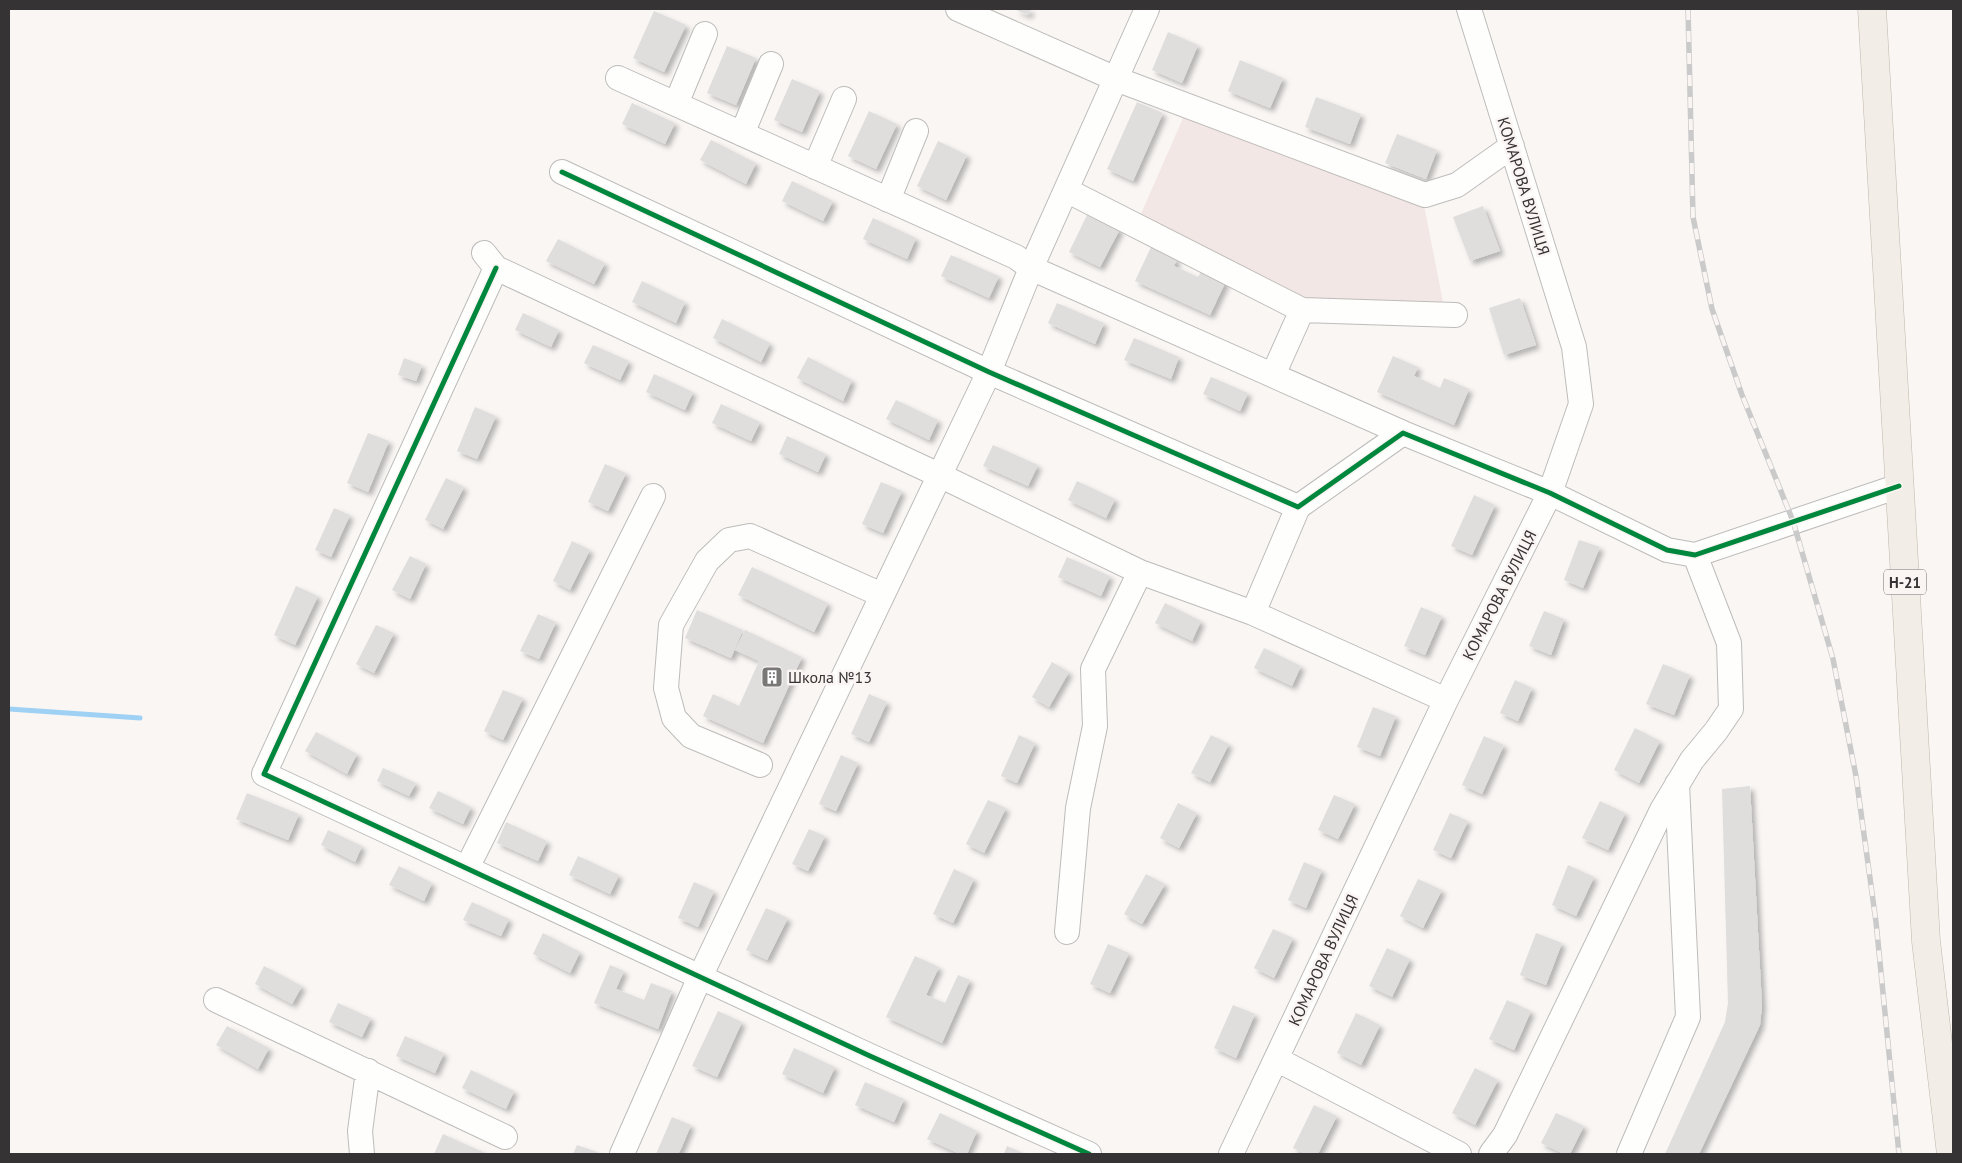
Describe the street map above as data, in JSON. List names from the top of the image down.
{
  "streets": {
    "main road": ["Н-21"],
    "street": ["КОМАРОВА ВУЛИЦЯ"]
  },
  "places": {
    "building": ["Школа №13"]
  }
}
